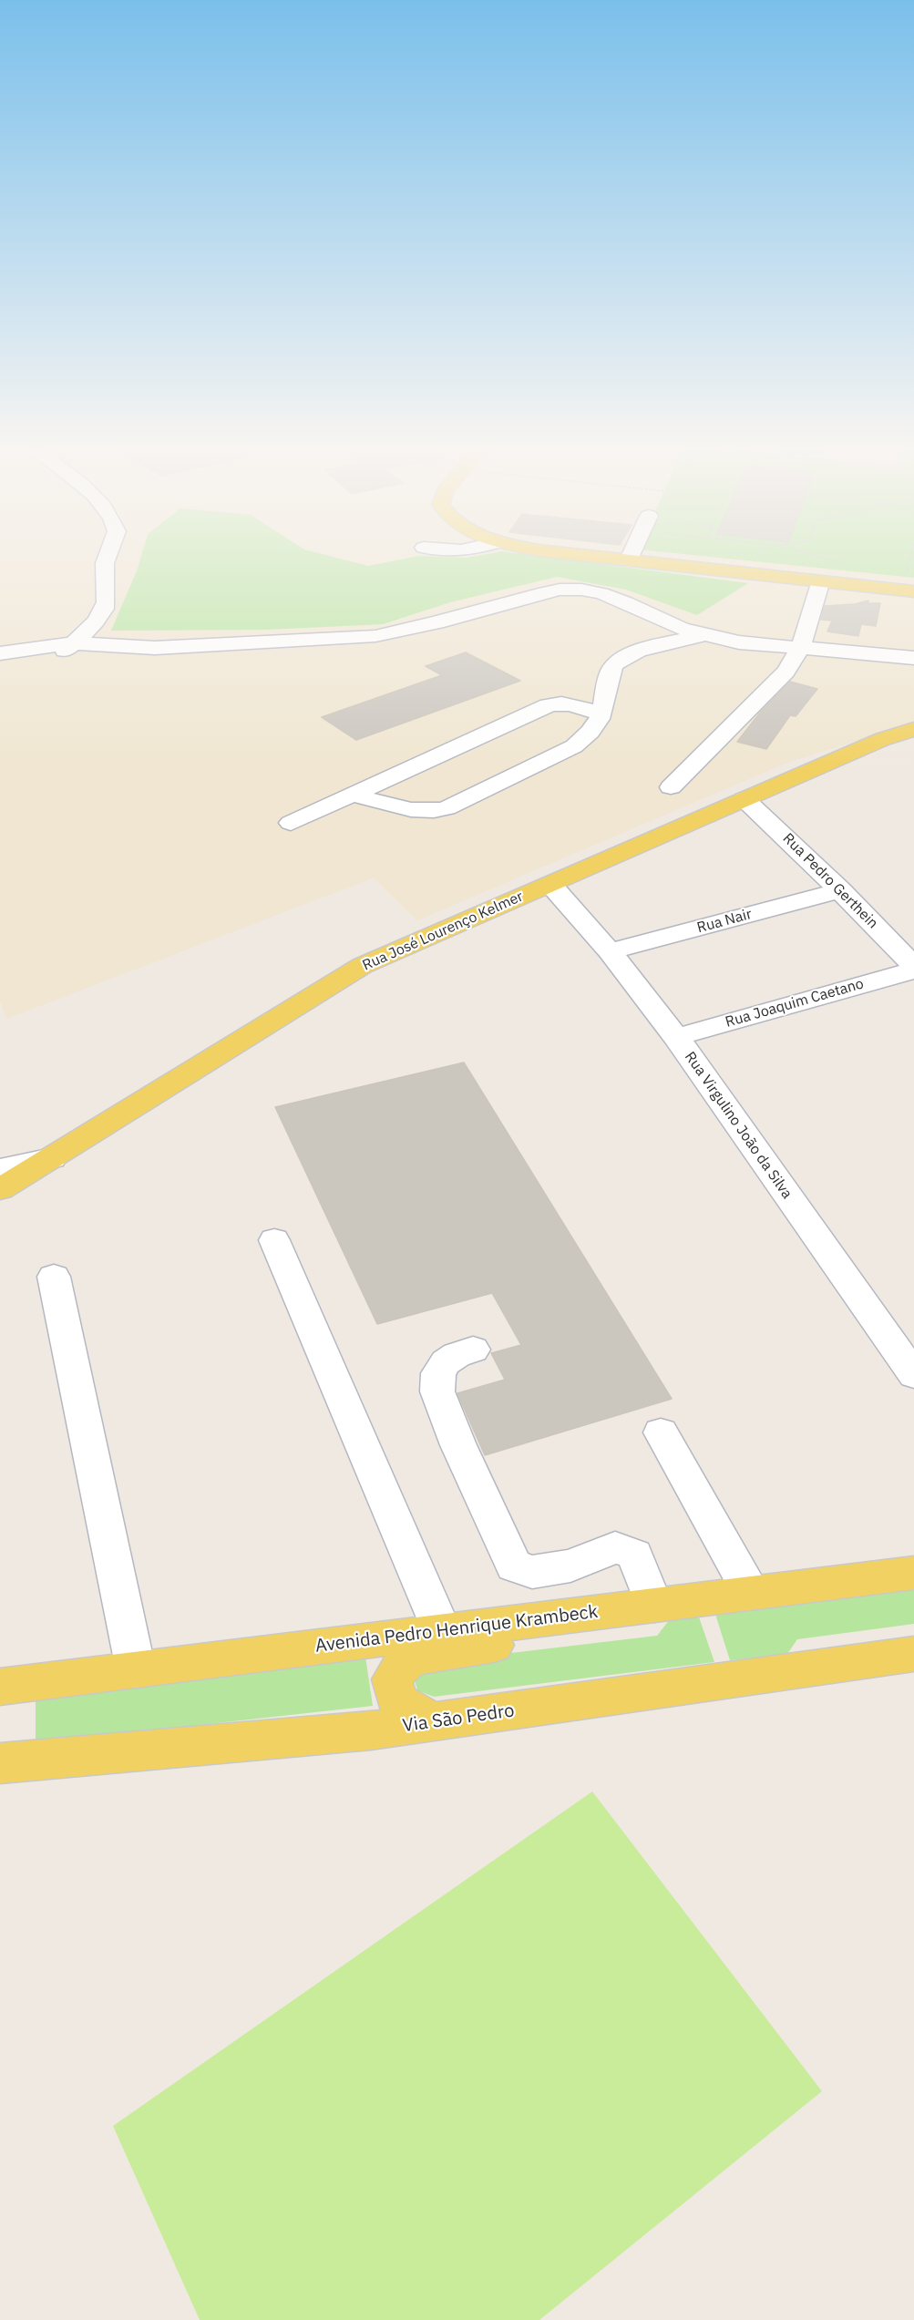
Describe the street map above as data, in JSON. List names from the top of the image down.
{
  "streets": {
    "main road": ["Rua José Lourenço Kelmer", "Avenida Pedro Henrique Krambeck", "Via São Pedro"],
    "street": [
      "Rua Pedro Gerthein",
      "Rua Nair",
      "Rua Joaquim Caetano",
      "Rua Virgulino João da Silva"
    ]
  },
  "crossings": [
    ["Rua Pedro Gerthein", "Rua Nair"],
    ["Rua Pedro Gerthein", "Rua José Lourenço Kelmer"],
    ["Rua Nair", "Rua Virgulino João da Silva"],
    ["Rua José Lourenço Kelmer", "Rua Virgulino João da Silva"],
    ["Rua Joaquim Caetano", "Rua Virgulino João da Silva"]
  ]
}
